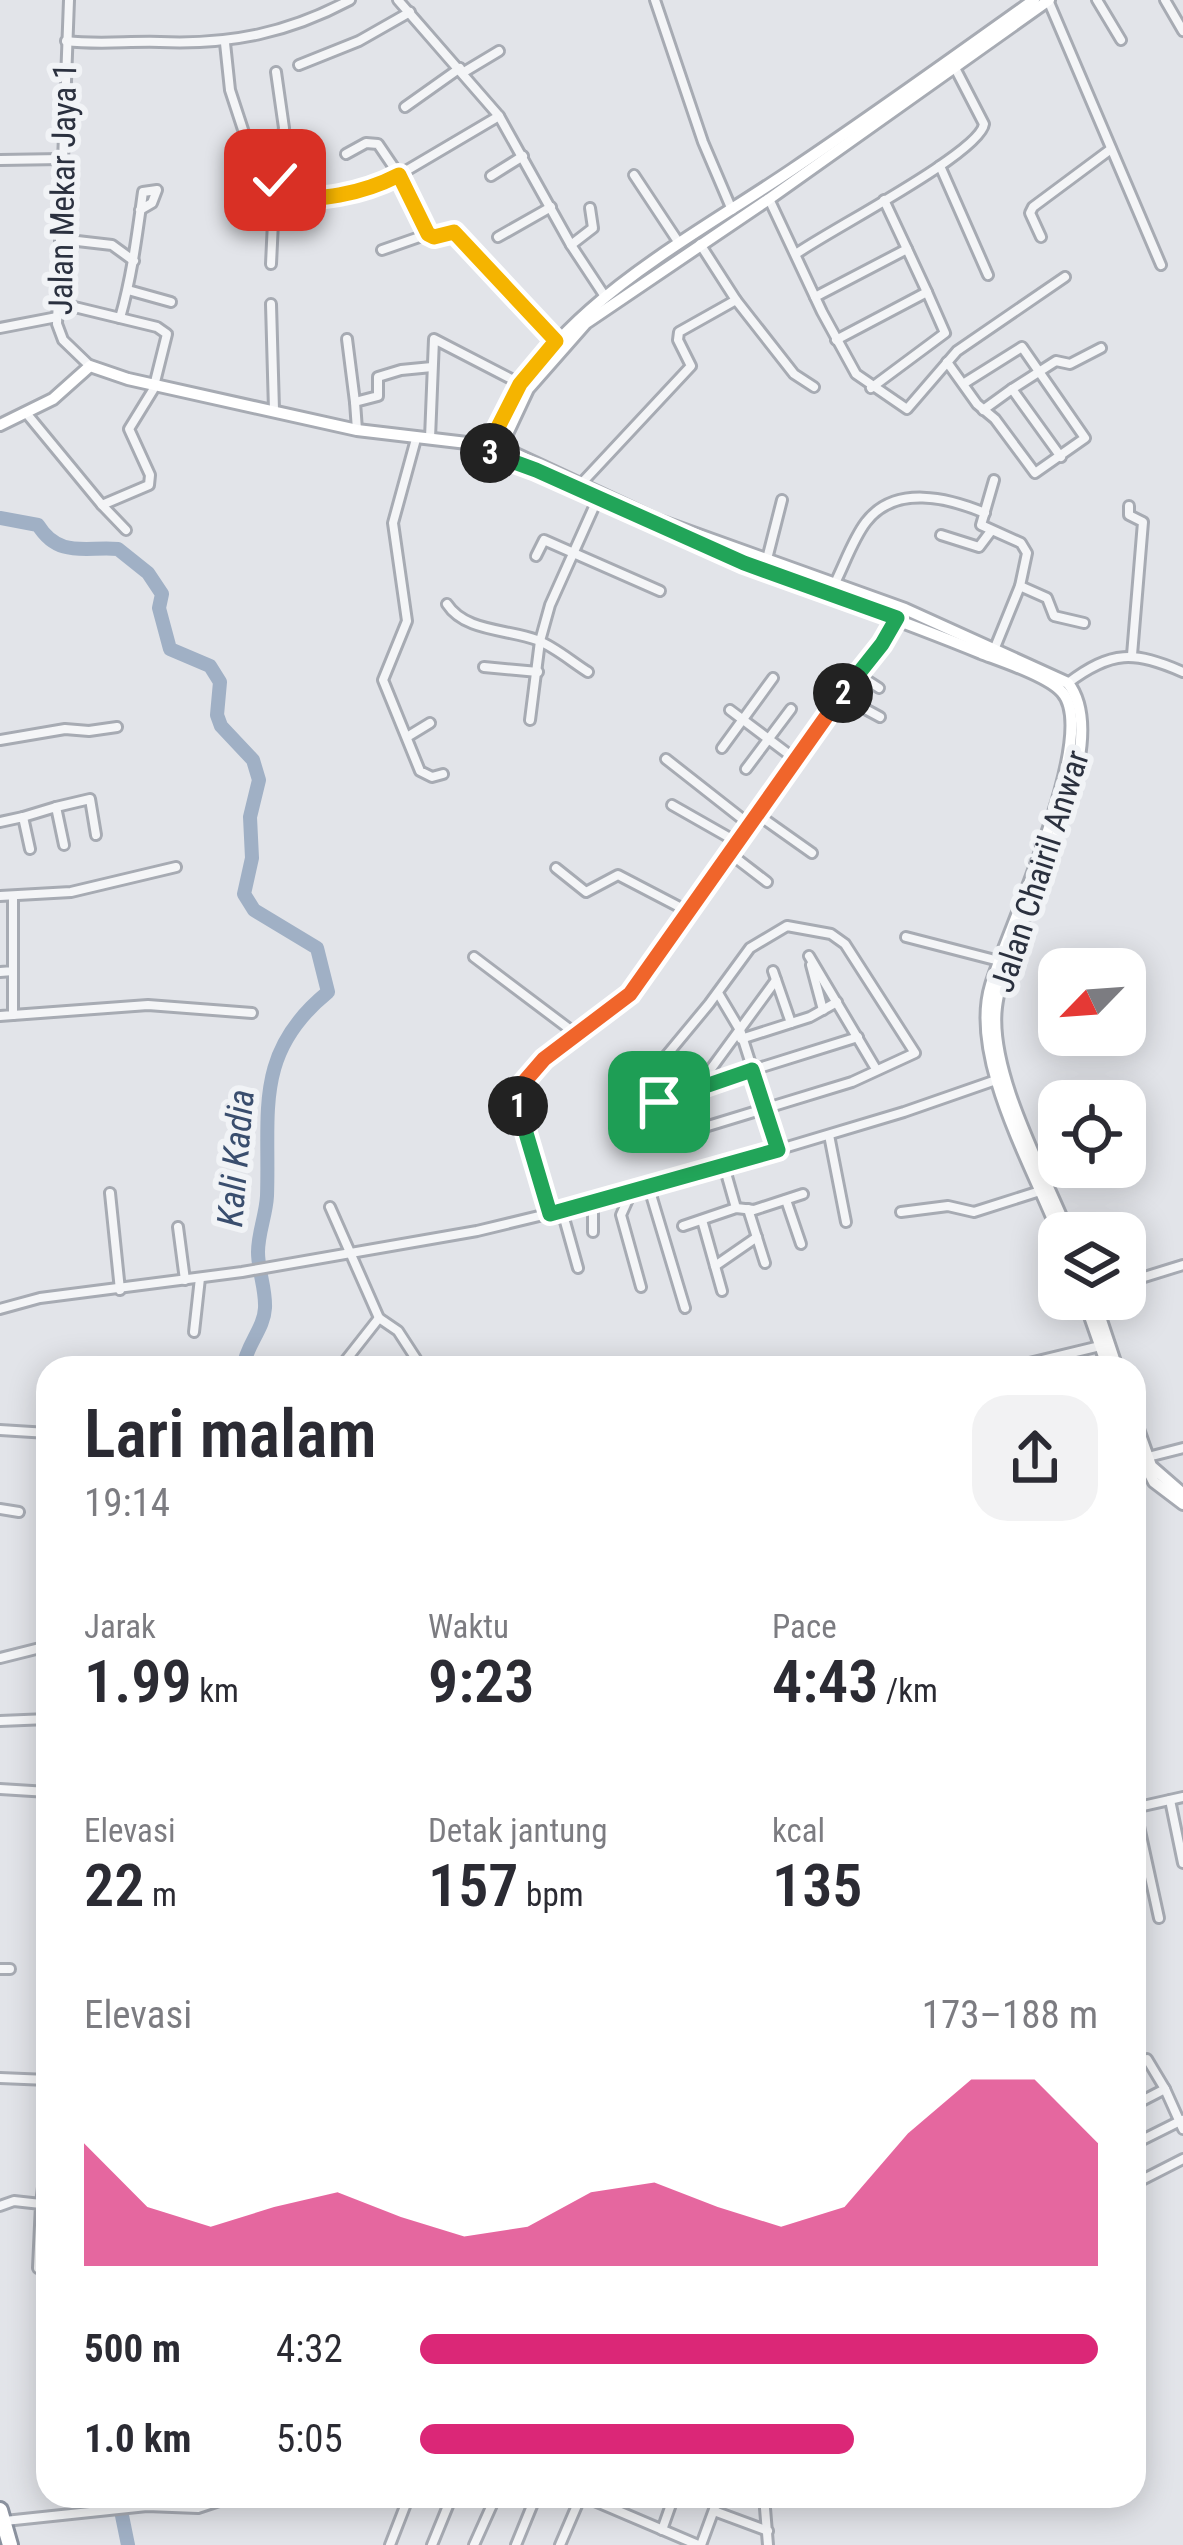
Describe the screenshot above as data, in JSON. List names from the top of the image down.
{
  "streets": {
    "main road": ["Jalan Chairil Anwar"],
    "street": ["Jalan Mekar Jaya 1"]
  },
  "crossings": [
    ["Jalan Mekar Jaya 1", "Jalan Chairil Anwar"]
  ],
  "water": ["Kali Kadia"],
  "north": "bottom left",
  "page": {
    "pins": ["3", "2", "1"],
    "heading": ["Lari malam", "19:14"],
    "stats": [
      ["Jarak", "1.99 km"],
      ["Waktu", "9:23"],
      ["Pace", "4:43 /km"],
      ["Elevasi", "22 m"],
      ["Detak jantung", "157 bpm"],
      ["kcal", "135"]
    ],
    "chart": ["Elevasi", "173–188 m"],
    "list": [
      {
        "name": "500 m",
        "note": "4:32"
      },
      {
        "name": "1.0 km",
        "note": "5:05"
      }
    ]
  }
}
